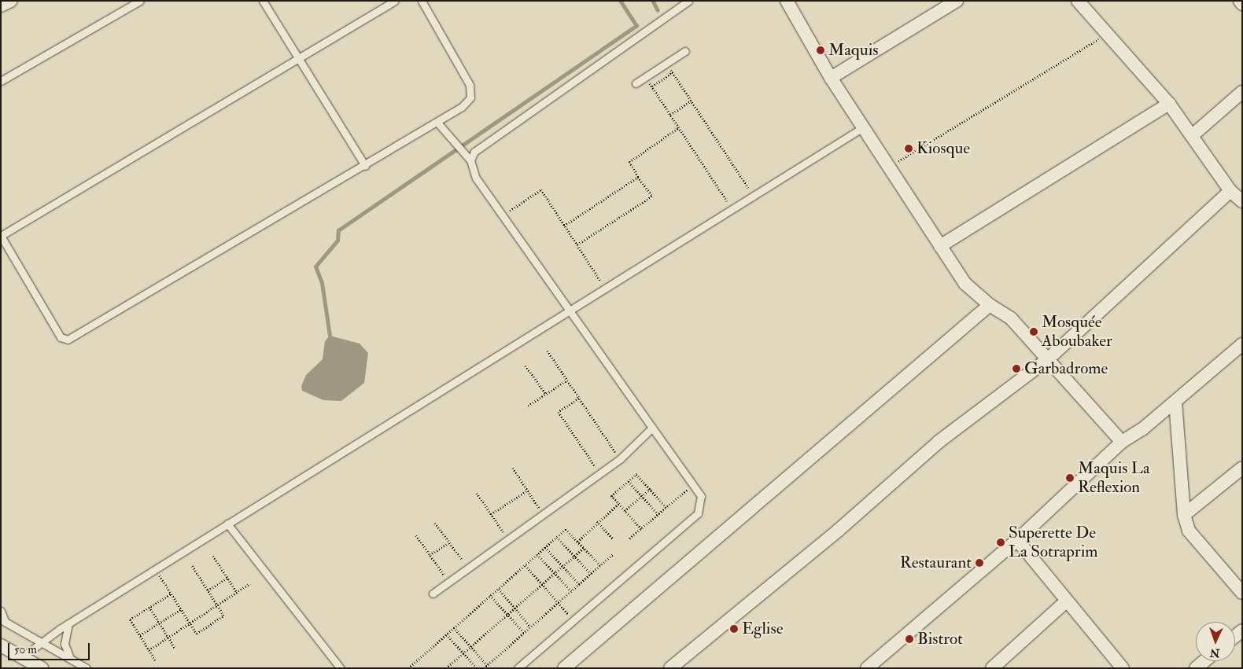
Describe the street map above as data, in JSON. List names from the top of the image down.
{
  "places": [
    "Maquis",
    "Kiosque",
    "Mosquée Aboubaker",
    "Garbadrome",
    "Maquis La Reflexion",
    "Superette De La Sotraprim",
    "Restaurant",
    "Eglise",
    "Bistrot"
  ],
  "scale_bar": "50 m",
  "north": "bottom"
}
